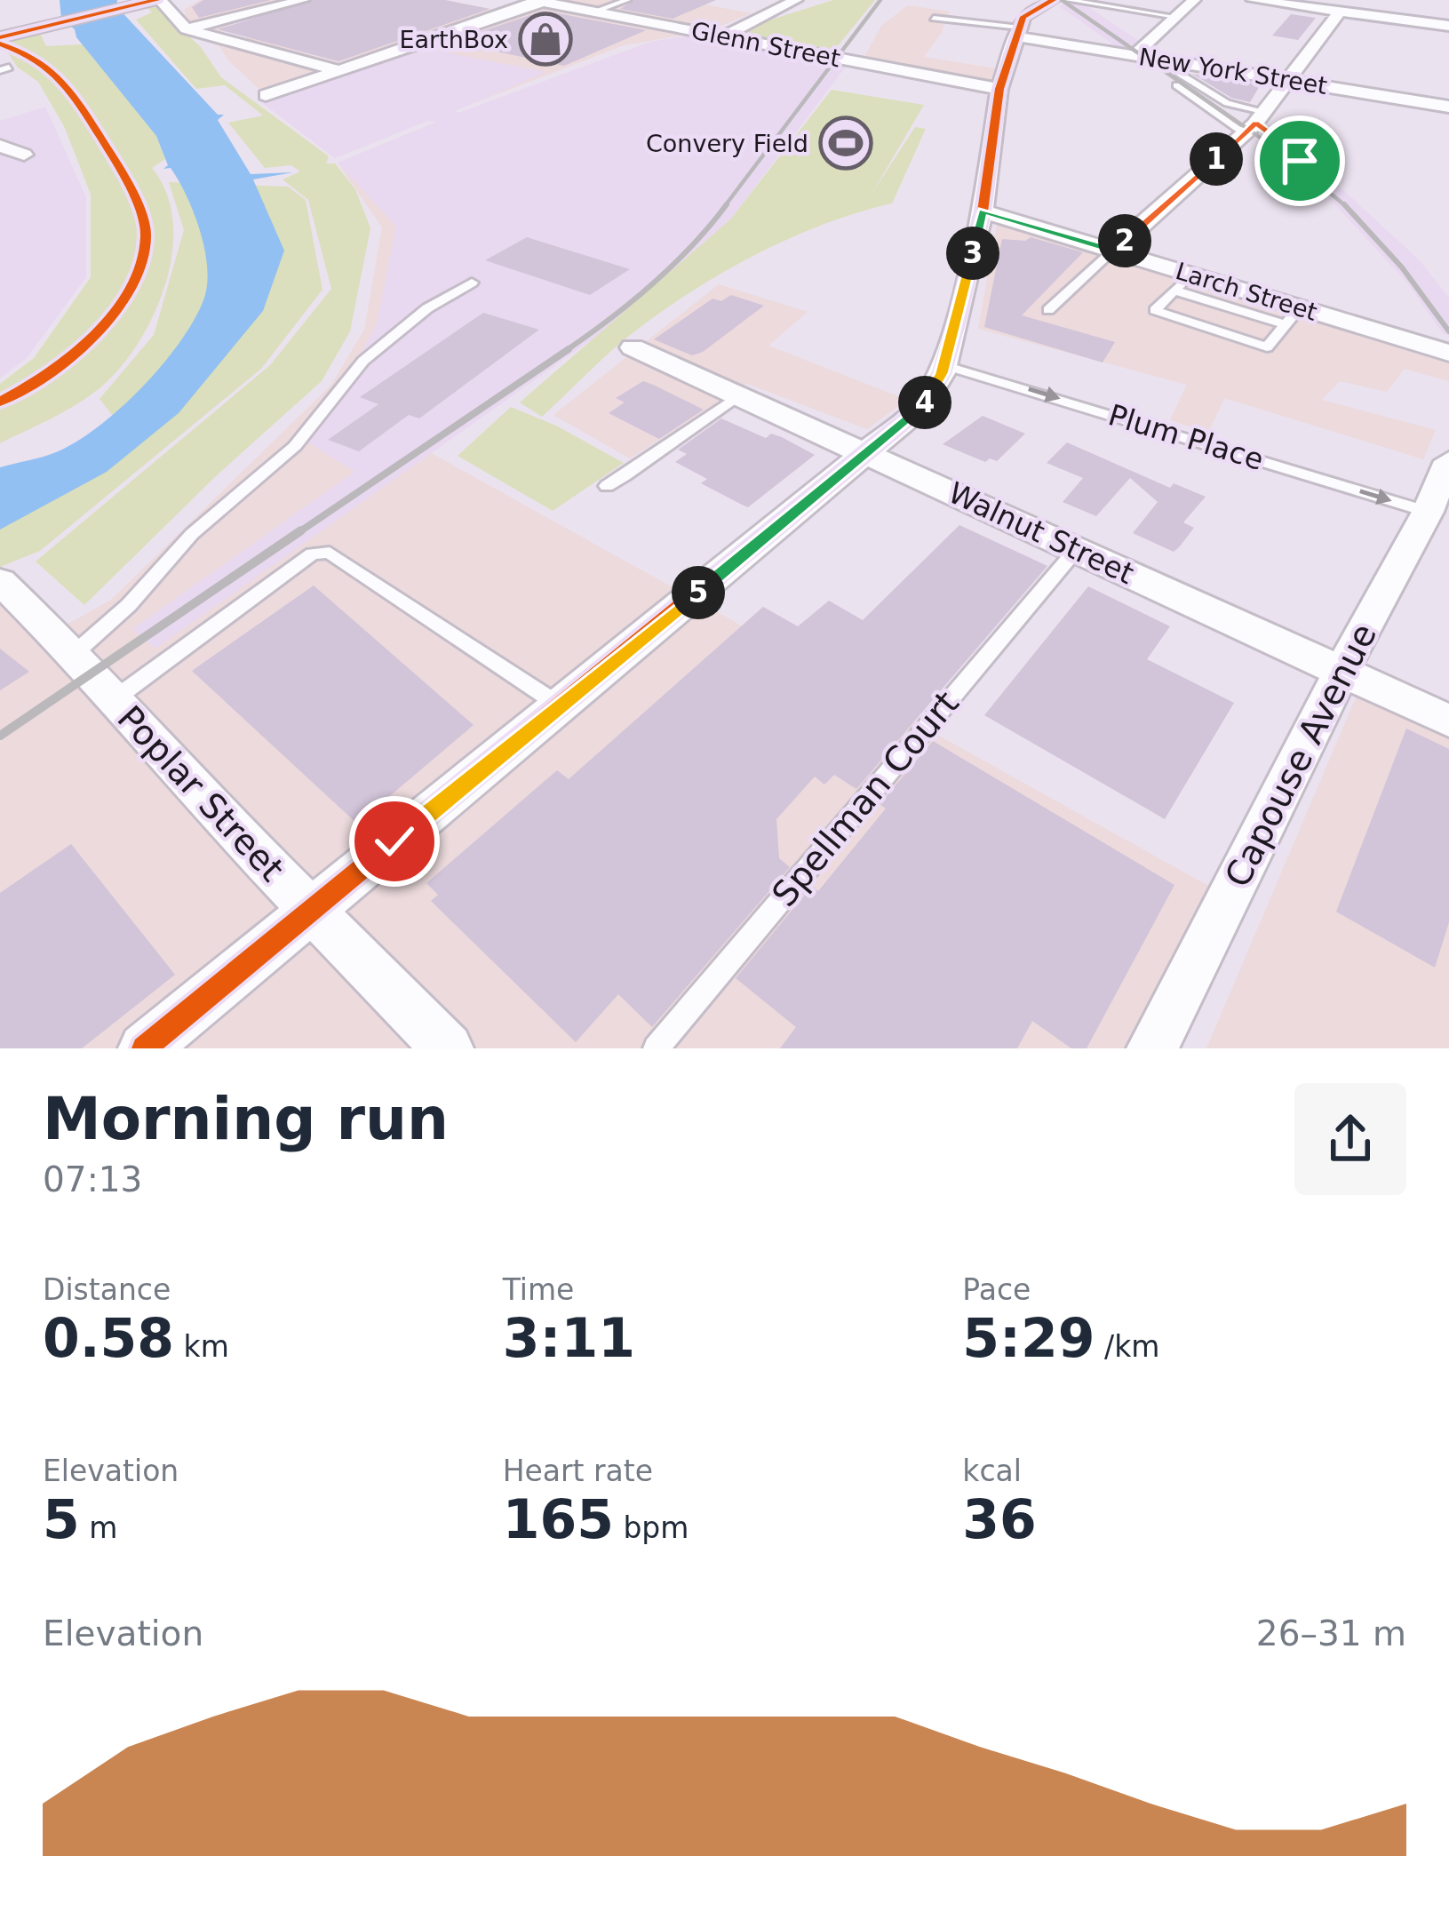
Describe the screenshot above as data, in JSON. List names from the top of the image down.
{
  "streets": {
    "street": [
      "Glenn Street",
      "New York Street",
      "Larch Street",
      "Walnut Street",
      "Capouse Avenue",
      "Poplar Street"
    ],
    "lane": ["Plum Place", "Spellman Court"]
  },
  "crossings": [
    ["Plum Place", "Capouse Avenue"],
    ["Walnut Street", "Capouse Avenue"],
    ["Walnut Street", "Spellman Court"]
  ],
  "one_way": ["Plum Place"],
  "places": {
    "shop": ["EarthBox"],
    "sports": ["Convery Field"]
  },
  "page": {
    "pins": [
      "1",
      "2",
      "3",
      "4",
      "5"
    ],
    "heading": ["Morning run", "07:13"],
    "stats": [
      ["Distance", "0.58 km"],
      ["Time", "3:11"],
      ["Pace", "5:29 /km"],
      ["Elevation", "5 m"],
      ["Heart rate", "165 bpm"],
      ["kcal", "36"]
    ],
    "chart": ["Elevation", "26–31 m"]
  }
}
